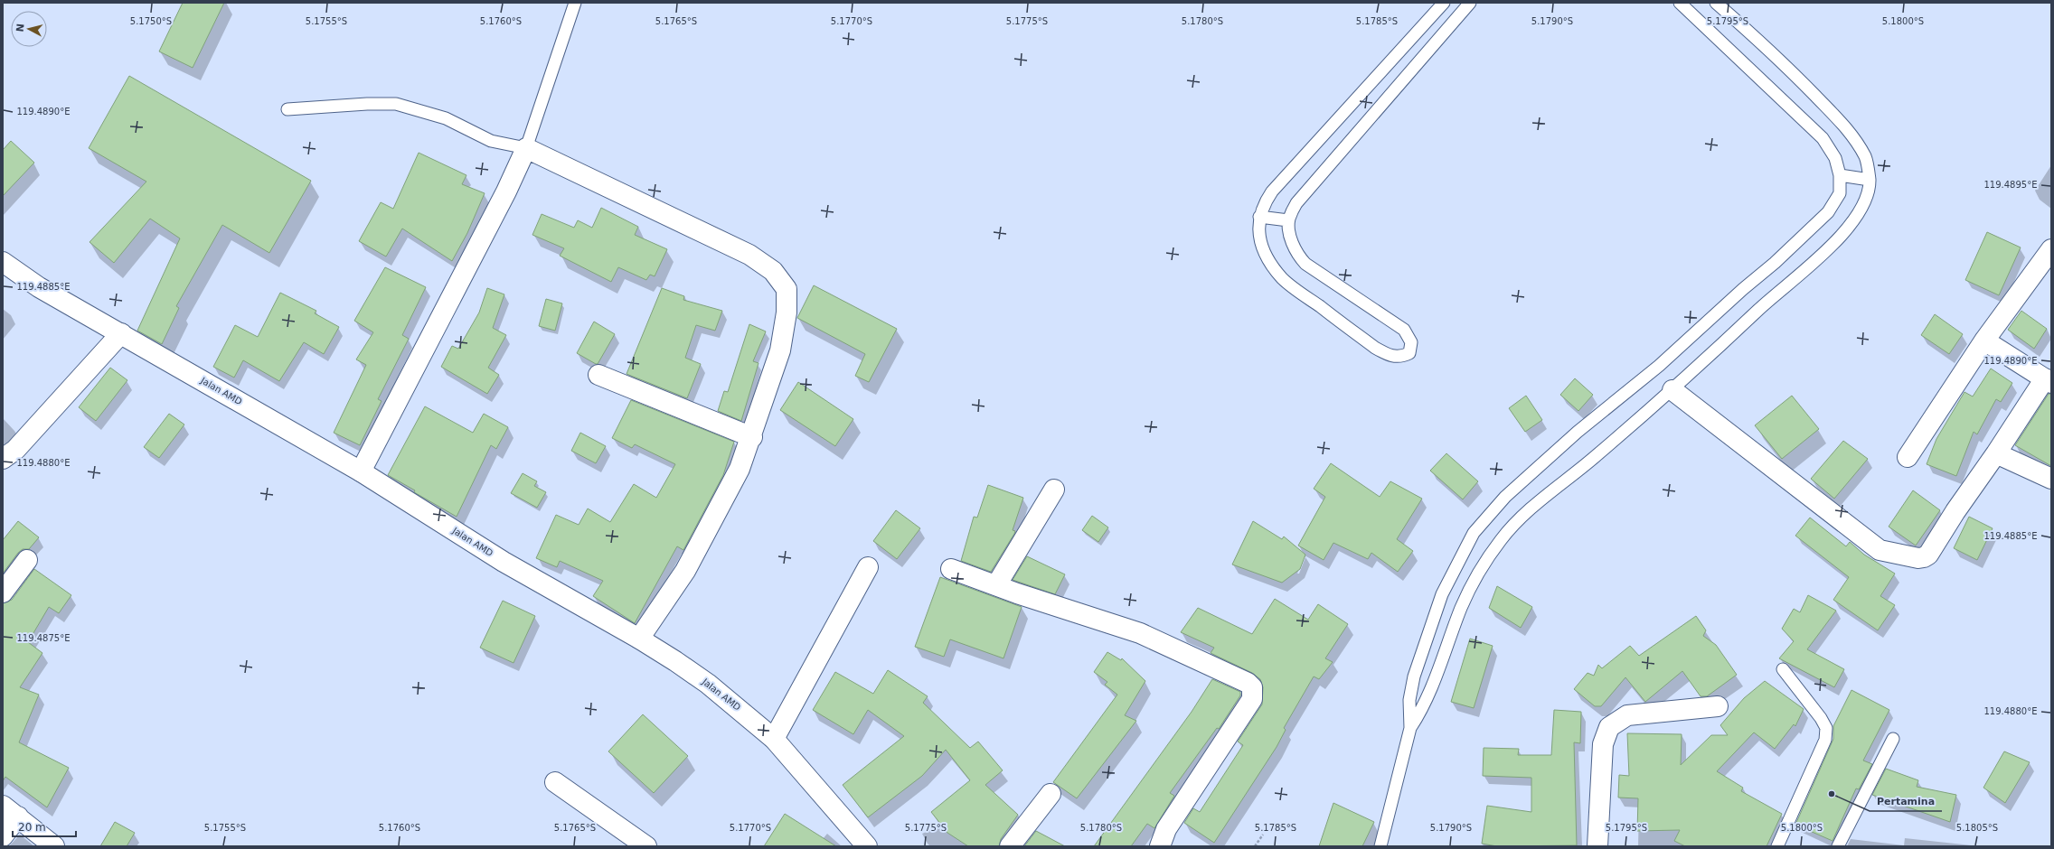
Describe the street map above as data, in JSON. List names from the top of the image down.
{
  "streets": {
    "street": ["Jalan AMD"]
  },
  "places": ["Pertamina"],
  "scale_bar": "20 m",
  "north": "left",
  "coordinates": [
    "5.1750°S",
    "5.1755°S",
    "5.1760°S",
    "5.1765°S",
    "5.1770°S",
    "5.1775°S",
    "5.1780°S",
    "5.1785°S",
    "5.1790°S",
    "5.1795°S",
    "5.1800°S",
    "119.4890°E",
    "119.4895°E",
    "119.4885°E",
    "119.4880°E",
    "119.4875°E",
    "5.1805°S"
  ]
}
